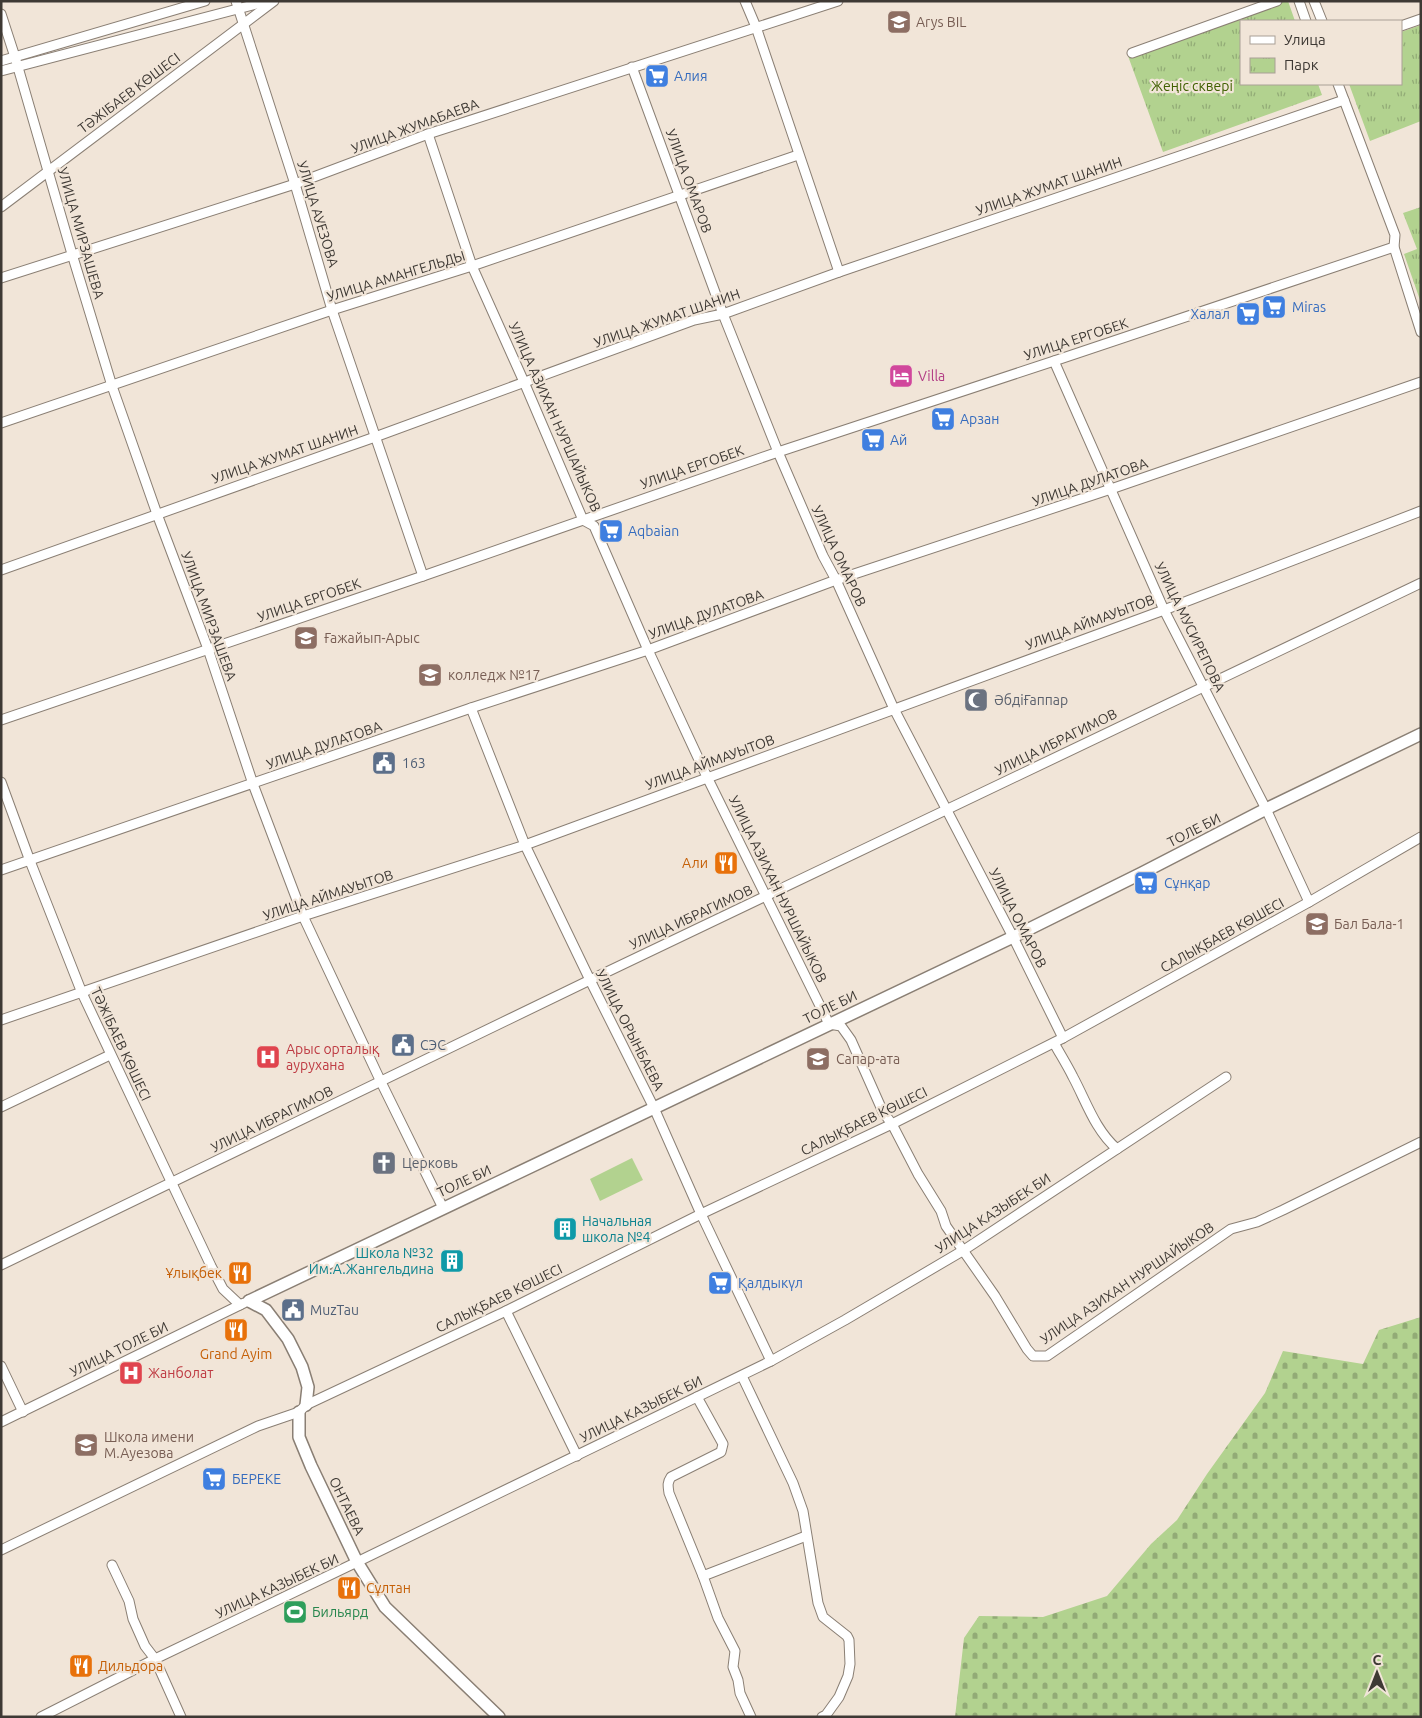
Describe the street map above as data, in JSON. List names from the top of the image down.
{
  "streets": {
    "main road": ["ТОЛЕ БИ", "ОНТАЕВА"],
    "street": [
      "ТӘЖІБАЕВ КӨШЕСІ",
      "УЛИЦА ЖУМАБАЕВА",
      "УЛИЦА ОМАРОВ",
      "УЛИЦА ЖУМАТ ШАНИН",
      "УЛИЦА АУЕЗОВА",
      "УЛИЦА МИРЗАШЕВА",
      "УЛИЦА АМАНГЕЛЬДЫ",
      "УЛИЦА ЕРГОБЕК",
      "УЛИЦА АЗИХАН НУРШАЙЫКОВ",
      "УЛИЦА ДУЛАТОВА",
      "УЛИЦА АЙМАУЫТОВ",
      "УЛИЦА МУСИРЕПОВА",
      "УЛИЦА ИБРАГИМОВ",
      "САЛЫҚБАЕВ КӨШЕСІ",
      "УЛИЦА ОРЫНБАЕВА",
      "УЛИЦА КАЗЫБЕК БИ",
      "УЛИЦА ТОЛЕ БИ"
    ]
  },
  "crossings": [
    ["ТӘЖІБАЕВ КӨШЕСІ", "УЛИЦА ДУЛАТОВА"],
    ["ТӘЖІБАЕВ КӨШЕСІ", "УЛИЦА АЙМАУЫТОВ"],
    ["ТӘЖІБАЕВ КӨШЕСІ", "УЛИЦА ИБРАГИМОВ"],
    ["ТӘЖІБАЕВ КӨШЕСІ", "ТОЛЕ БИ"],
    ["ТӘЖІБАЕВ КӨШЕСІ", "УЛИЦА ТОЛЕ БИ"],
    ["ТӘЖІБАЕВ КӨШЕСІ", "ОНТАЕВА"],
    ["УЛИЦА ЖУМАБАЕВА", "УЛИЦА ОМАРОВ"],
    ["УЛИЦА ЖУМАБАЕВА", "УЛИЦА АУЕЗОВА"],
    ["УЛИЦА ЖУМАБАЕВА", "УЛИЦА МИРЗАШЕВА"],
    ["УЛИЦА ЖУМАБАЕВА", "УЛИЦА АЗИХАН НУРШАЙЫКОВ"],
    ["УЛИЦА ОМАРОВ", "УЛИЦА ЖУМАТ ШАНИН"],
    ["УЛИЦА ОМАРОВ", "УЛИЦА АМАНГЕЛЬДЫ"],
    ["УЛИЦА ОМАРОВ", "УЛИЦА ЕРГОБЕК"],
    ["УЛИЦА ОМАРОВ", "УЛИЦА ДУЛАТОВА"],
    ["УЛИЦА ОМАРОВ", "УЛИЦА АЙМАУЫТОВ"],
    ["УЛИЦА ОМАРОВ", "УЛИЦА ИБРАГИМОВ"],
    ["УЛИЦА ОМАРОВ", "ТОЛЕ БИ"],
    ["УЛИЦА ОМАРОВ", "САЛЫҚБАЕВ КӨШЕСІ"],
    ["УЛИЦА ЖУМАТ ШАНИН", "УЛИЦА АУЕЗОВА"],
    ["УЛИЦА ЖУМАТ ШАНИН", "УЛИЦА МИРЗАШЕВА"],
    ["УЛИЦА ЖУМАТ ШАНИН", "УЛИЦА АЗИХАН НУРШАЙЫКОВ"],
    ["УЛИЦА АУЕЗОВА", "УЛИЦА АМАНГЕЛЬДЫ"],
    ["УЛИЦА АУЕЗОВА", "УЛИЦА ЕРГОБЕК"],
    ["УЛИЦА МИРЗАШЕВА", "УЛИЦА АМАНГЕЛЬДЫ"],
    ["УЛИЦА МИРЗАШЕВА", "УЛИЦА ЕРГОБЕК"],
    ["УЛИЦА МИРЗАШЕВА", "УЛИЦА ДУЛАТОВА"],
    ["УЛИЦА МИРЗАШЕВА", "УЛИЦА АЙМАУЫТОВ"],
    ["УЛИЦА МИРЗАШЕВА", "УЛИЦА ИБРАГИМОВ"],
    ["УЛИЦА МИРЗАШЕВА", "ТОЛЕ БИ"],
    ["УЛИЦА АМАНГЕЛЬДЫ", "УЛИЦА АЗИХАН НУРШАЙЫКОВ"],
    ["УЛИЦА ЕРГОБЕК", "УЛИЦА АЗИХАН НУРШАЙЫКОВ"],
    ["УЛИЦА ЕРГОБЕК", "УЛИЦА МУСИРЕПОВА"],
    ["УЛИЦА АЗИХАН НУРШАЙЫКОВ", "УЛИЦА ДУЛАТОВА"],
    ["УЛИЦА АЗИХАН НУРШАЙЫКОВ", "УЛИЦА АЙМАУЫТОВ"],
    ["УЛИЦА АЗИХАН НУРШАЙЫКОВ", "УЛИЦА ИБРАГИМОВ"],
    ["УЛИЦА АЗИХАН НУРШАЙЫКОВ", "ТОЛЕ БИ"],
    ["УЛИЦА АЗИХАН НУРШАЙЫКОВ", "САЛЫҚБАЕВ КӨШЕСІ"],
    ["УЛИЦА АЗИХАН НУРШАЙЫКОВ", "УЛИЦА КАЗЫБЕК БИ"],
    ["УЛИЦА ДУЛАТОВА", "УЛИЦА МУСИРЕПОВА"],
    ["УЛИЦА ДУЛАТОВА", "УЛИЦА ОРЫНБАЕВА"],
    ["УЛИЦА АЙМАУЫТОВ", "УЛИЦА МУСИРЕПОВА"],
    ["УЛИЦА АЙМАУЫТОВ", "УЛИЦА ОРЫНБАЕВА"],
    ["УЛИЦА МУСИРЕПОВА", "УЛИЦА ИБРАГИМОВ"],
    ["УЛИЦА МУСИРЕПОВА", "ТОЛЕ БИ"],
    ["УЛИЦА МУСИРЕПОВА", "САЛЫҚБАЕВ КӨШЕСІ"],
    ["УЛИЦА ИБРАГИМОВ", "УЛИЦА ОРЫНБАЕВА"],
    ["ТОЛЕ БИ", "УЛИЦА ОРЫНБАЕВА"],
    ["ТОЛЕ БИ", "УЛИЦА ТОЛЕ БИ"],
    ["ТОЛЕ БИ", "ОНТАЕВА"],
    ["САЛЫҚБАЕВ КӨШЕСІ", "УЛИЦА ОРЫНБАЕВА"],
    ["САЛЫҚБАЕВ КӨШЕСІ", "ОНТАЕВА"],
    ["УЛИЦА ОРЫНБАЕВА", "УЛИЦА КАЗЫБЕК БИ"],
    ["УЛИЦА КАЗЫБЕК БИ", "ОНТАЕВА"],
    ["УЛИЦА ТОЛЕ БИ", "ОНТАЕВА"]
  ],
  "parks": ["Жеңіс сквері"],
  "places": {
    "school or university": [
      "Arys BIL",
      "Ғажайып-Арыс",
      "колледж №17",
      "Бал Бала-1",
      "Сапар-ата",
      "Школа имени М.Ауезова"
    ],
    "supermarket": [
      "Алия",
      "Miras",
      "Халал",
      "Арзан",
      "Ай",
      "Aqbaian",
      "Cұнқар",
      "Қалдыкүл",
      "БЕРЕКЕ"
    ],
    "hotel": ["Villa"],
    "mosque": ["ӘбдіҒаппар"],
    "public building": ["163", "СЭС", "MuzTau"],
    "restaurant": [
      "Али",
      "Ұлықбек",
      "Grand Ayim",
      "Сұлтан",
      "Дильдора"
    ],
    "hospital": ["Арыс орталық аурухана", "Жанболат"],
    "church": ["Церковь"],
    "building": ["Начальная школа №4", "Школа №32 Им.А.Жангельдина"],
    "sports": ["Бильярд"]
  },
  "legend": ["Улица", "Парк"],
  "north": "top"
}
